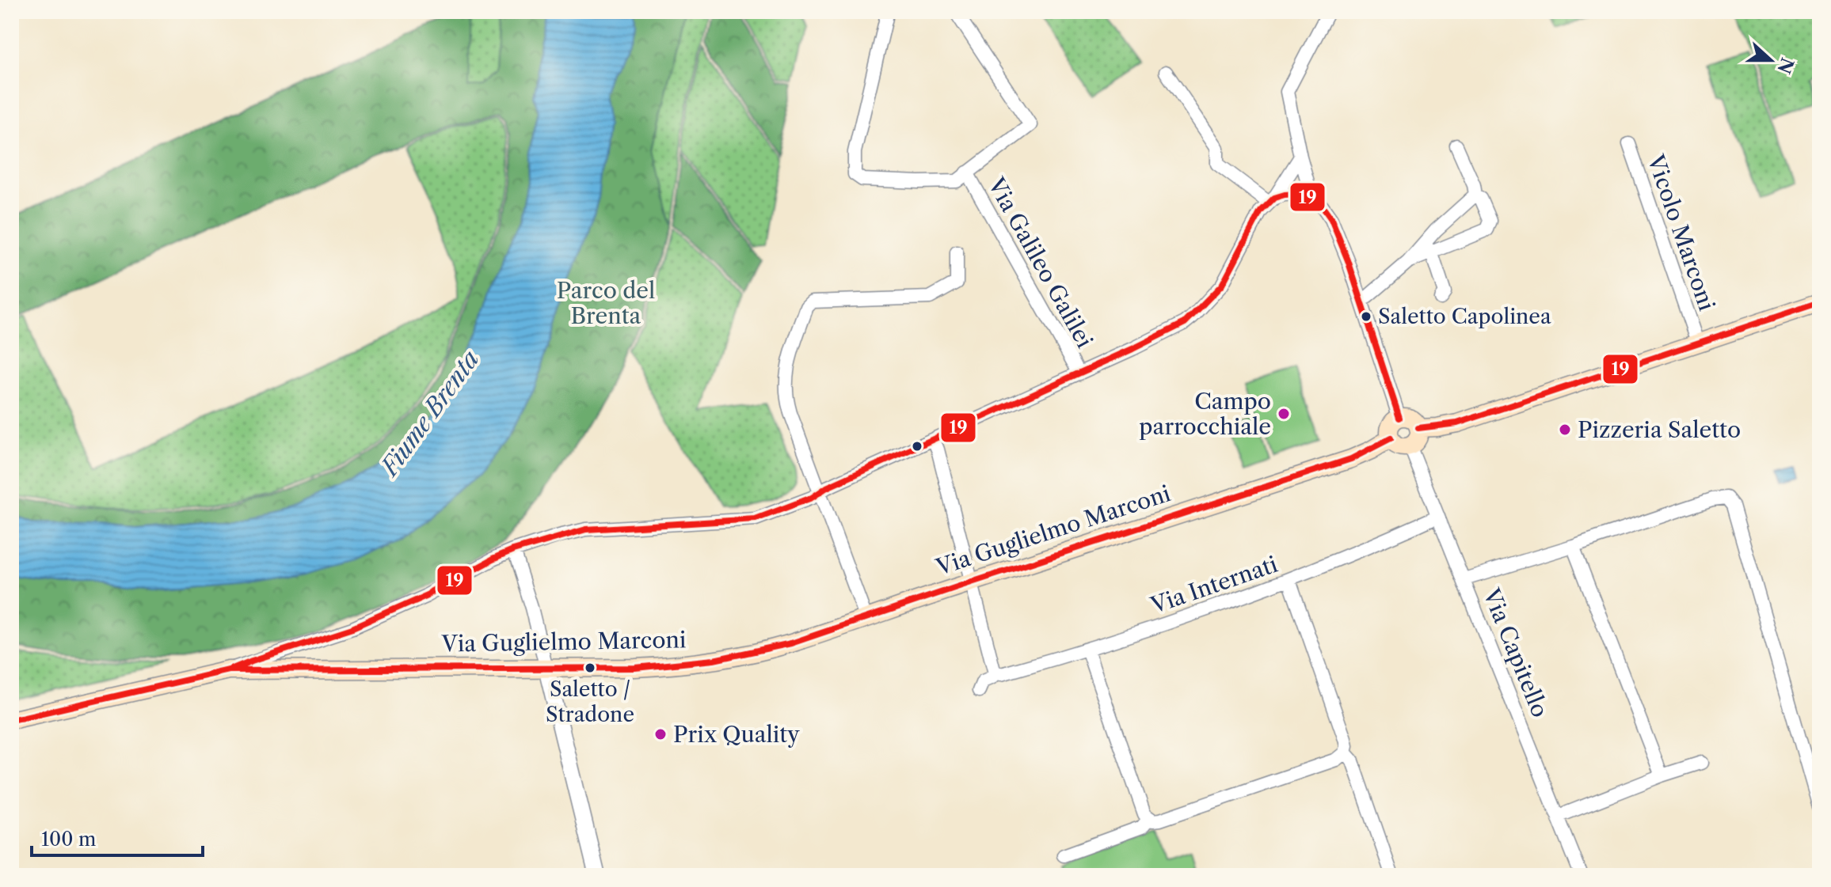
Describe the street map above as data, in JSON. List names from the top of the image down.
{
  "streets": {
    "main road": ["Via Guglielmo Marconi"],
    "street": [
      "Vicolo Marconi",
      "Via Galileo Galilei",
      "Via Internati",
      "Via Capitello"
    ]
  },
  "crossings": [
    ["Via Guglielmo Marconi", "Via Capitello"],
    ["Via Internati", "Via Capitello"]
  ],
  "water": ["Fiume Brenta"],
  "parks": ["Parco del Brenta"],
  "places": [
    "Saletto Capolinea",
    "Campo parrocchiale",
    "Pizzeria Saletto",
    "Saletto / Stradone",
    "Prix Quality"
  ],
  "lines": ["transit line 19"],
  "scale_bar": "100 m",
  "north": "right"
}
